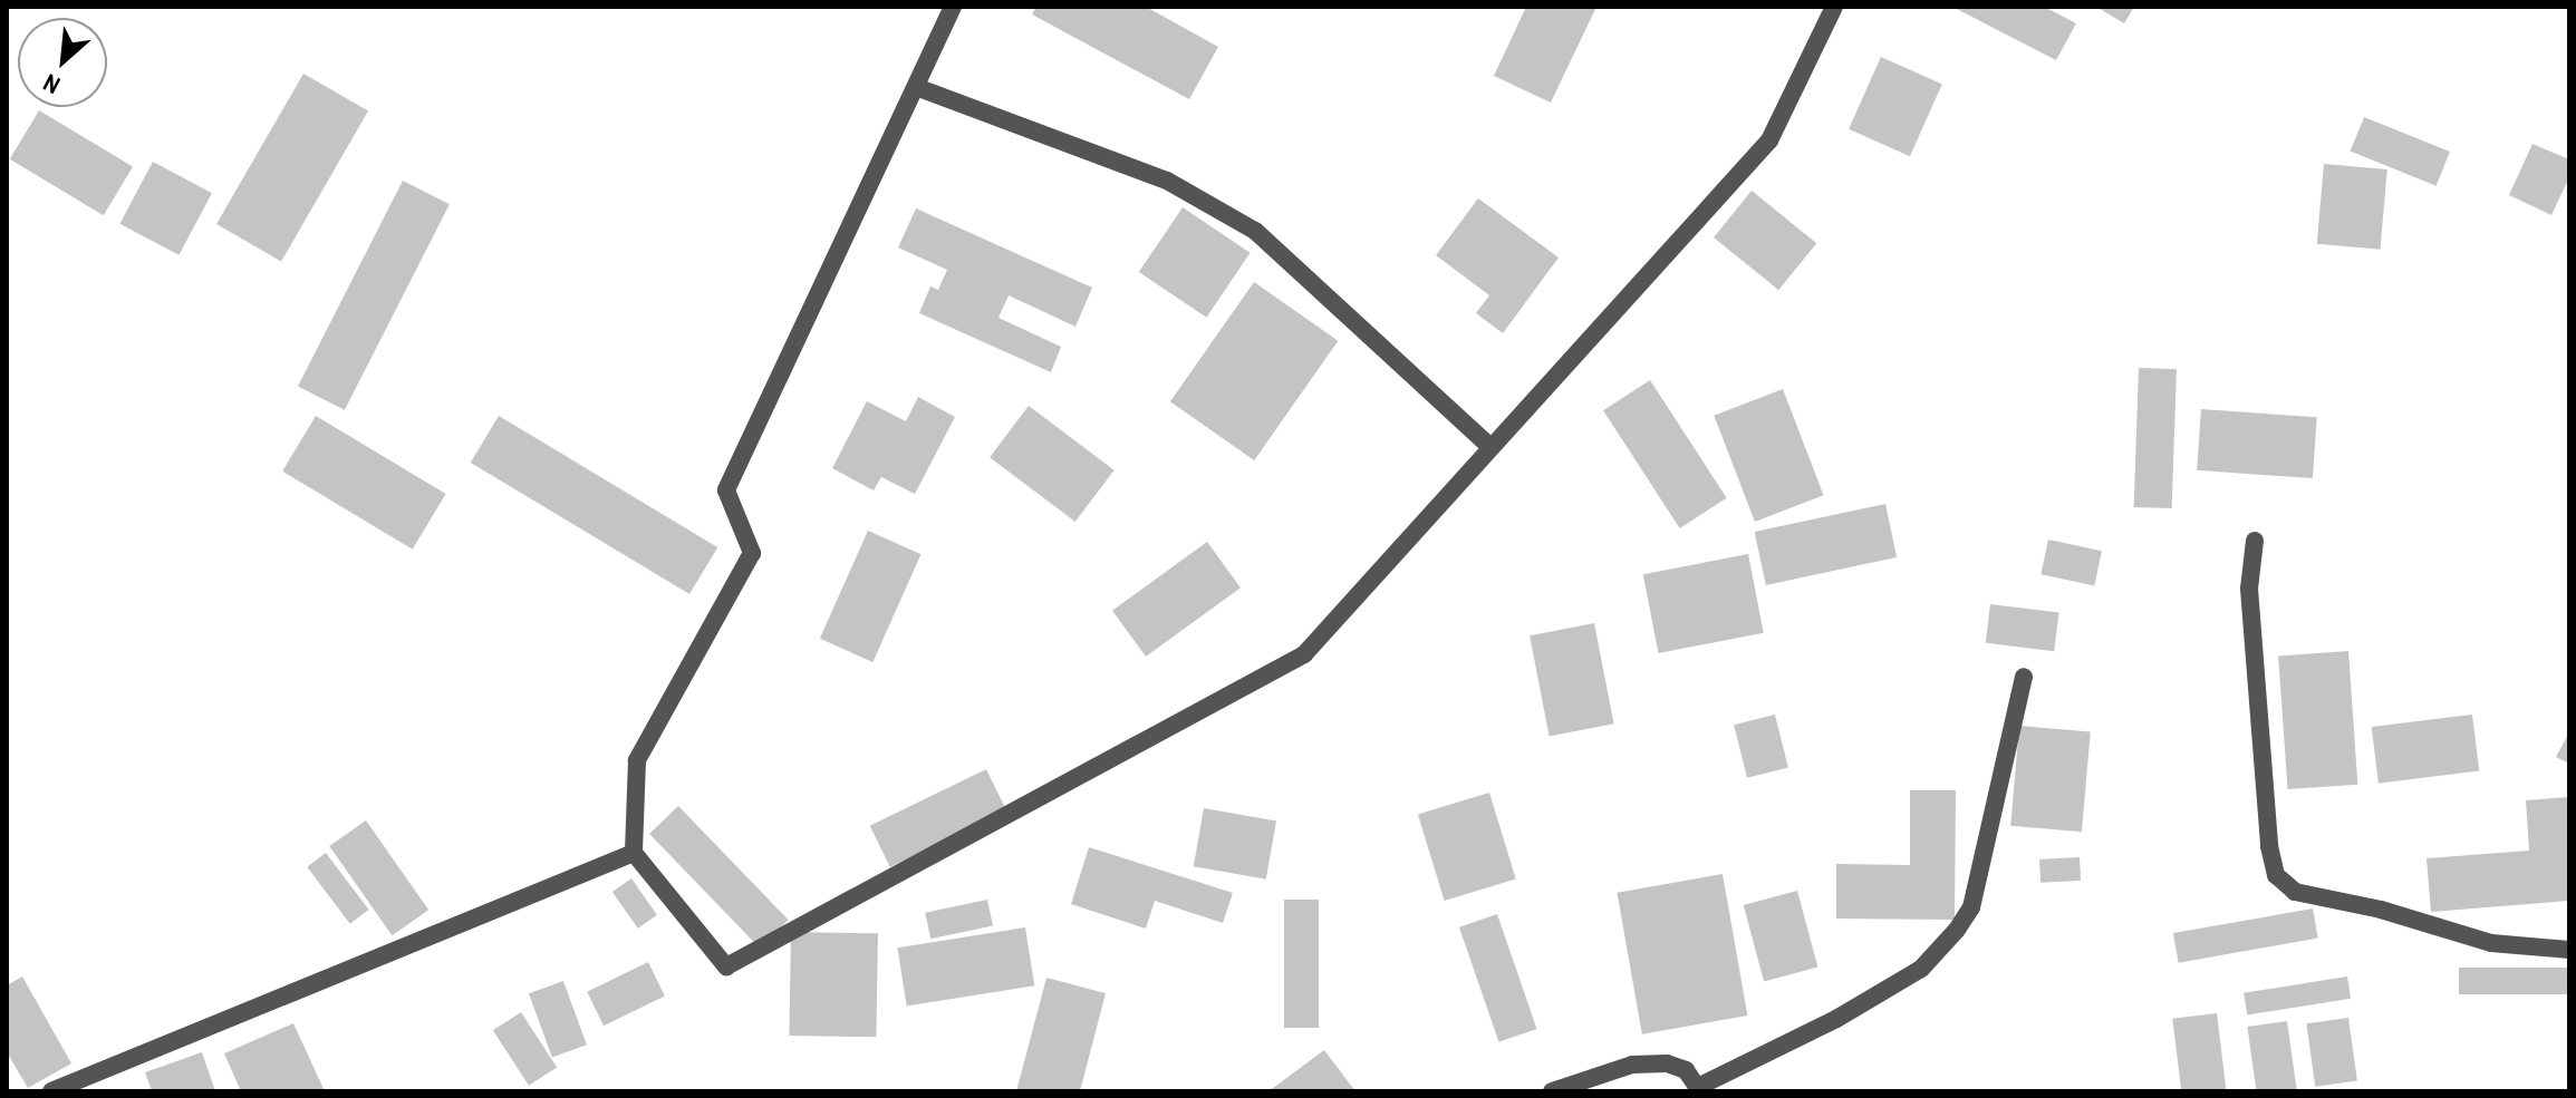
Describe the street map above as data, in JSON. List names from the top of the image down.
{
  "north": "bottom left"
}
